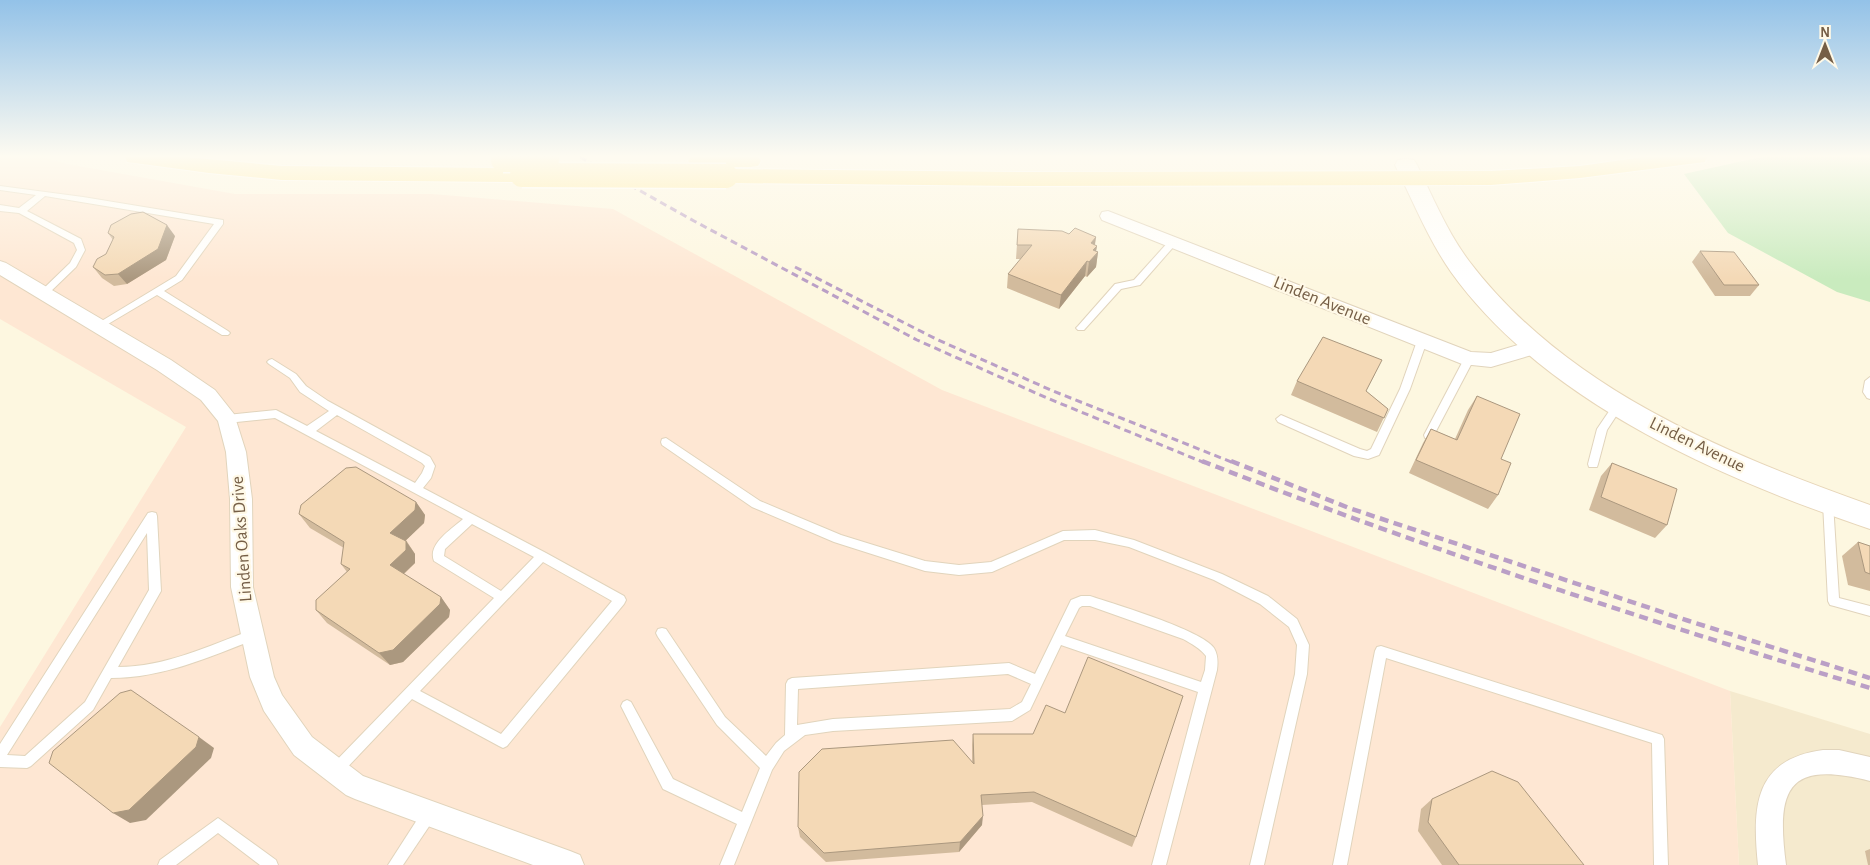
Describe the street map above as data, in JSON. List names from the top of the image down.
{
  "streets": {
    "main road": ["Linden Avenue"],
    "street": ["Linden Oaks Drive"]
  },
  "north": "top"
}
